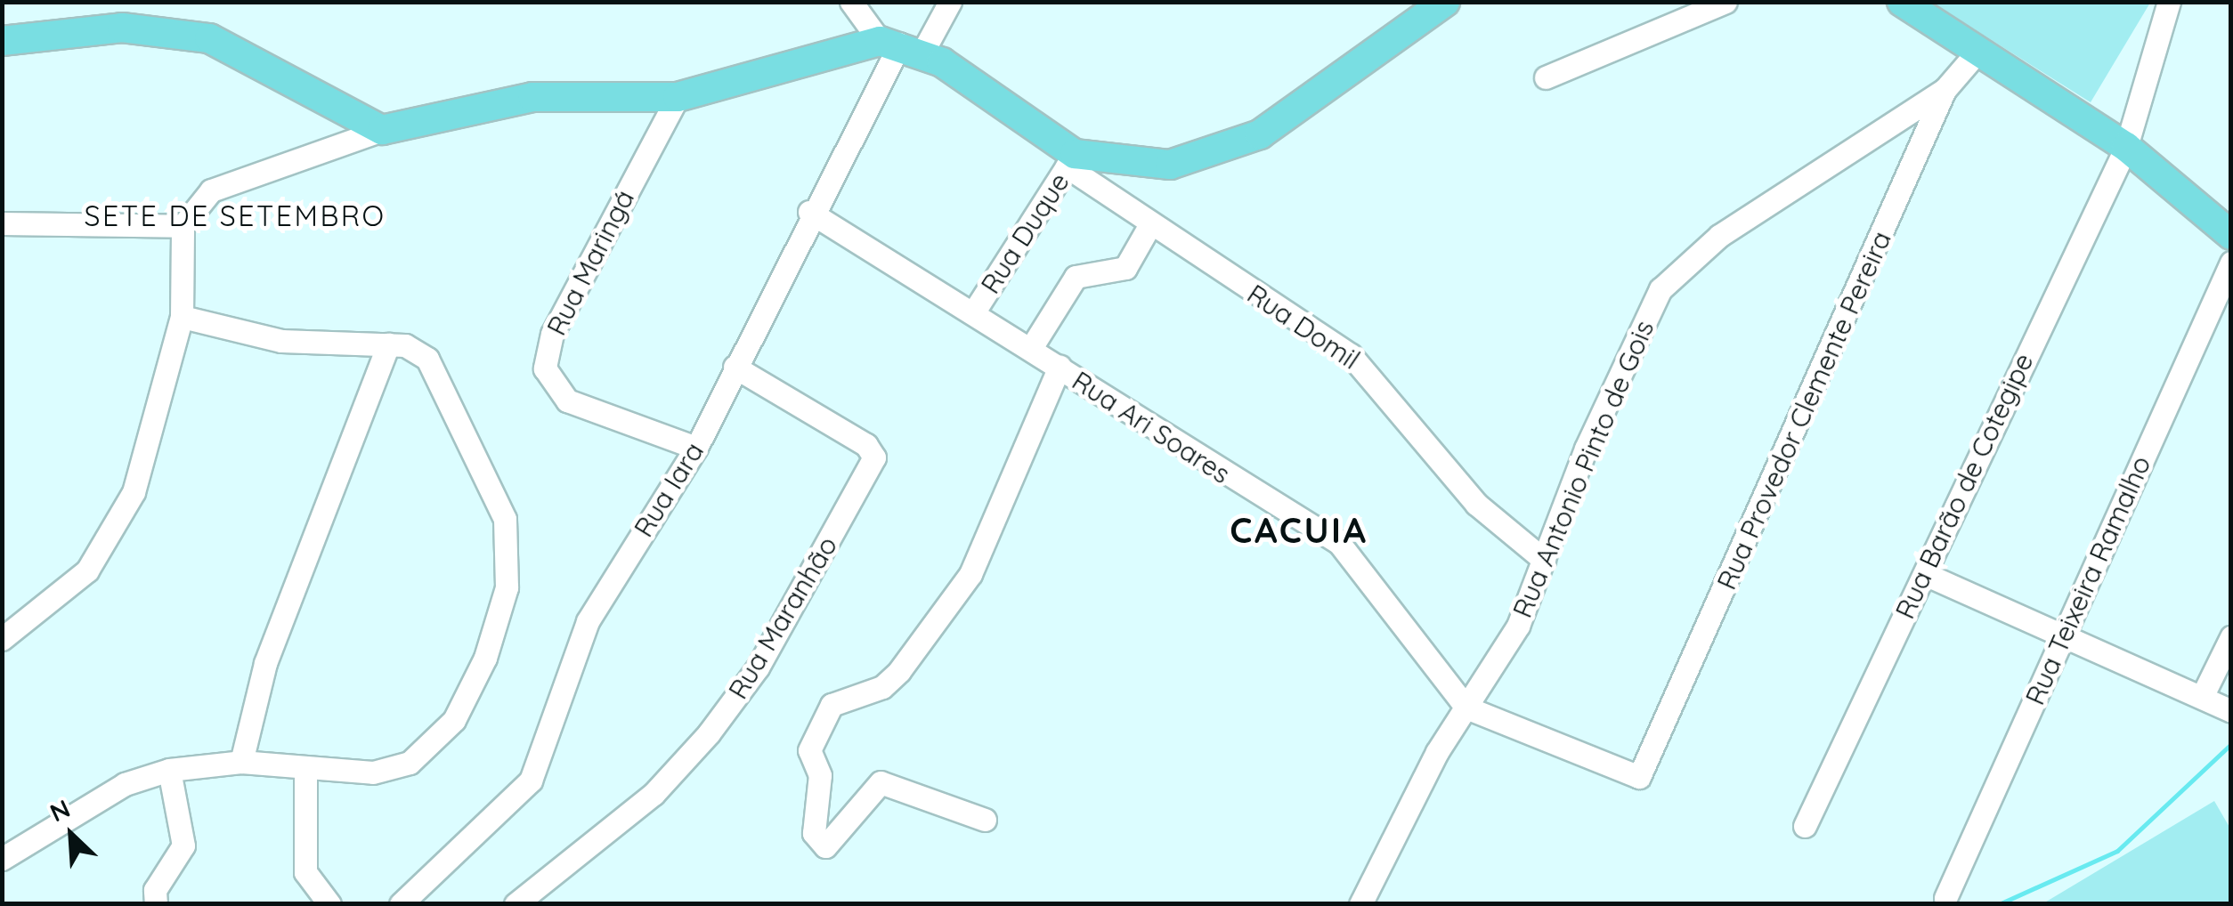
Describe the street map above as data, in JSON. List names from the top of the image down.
{
  "streets": {
    "street": [
      "Rua Duque",
      "Rua Maringá",
      "Rua Domil",
      "Rua Provedor Clemente Pereira",
      "Rua Ari Soares",
      "Rua Antonio Pinto de Gois",
      "Rua Barão de Cotegipe",
      "Rua Iara",
      "Rua Teixeira Ramalho",
      "Rua Maranhão"
    ]
  },
  "crossings": [
    ["Rua Duque", "Rua Domil"],
    ["Rua Duque", "Rua Ari Soares"],
    ["Rua Maringá", "Rua Iara"],
    ["Rua Domil", "Rua Antonio Pinto de Gois"],
    ["Rua Provedor Clemente Pereira", "Rua Ari Soares"],
    ["Rua Provedor Clemente Pereira", "Rua Antonio Pinto de Gois"],
    ["Rua Ari Soares", "Rua Antonio Pinto de Gois"],
    ["Rua Ari Soares", "Rua Iara"],
    ["Rua Iara", "Rua Maranhão"]
  ],
  "districts": ["SETE DE SETEMBRO", "CACUIA"],
  "north": "top left"
}
